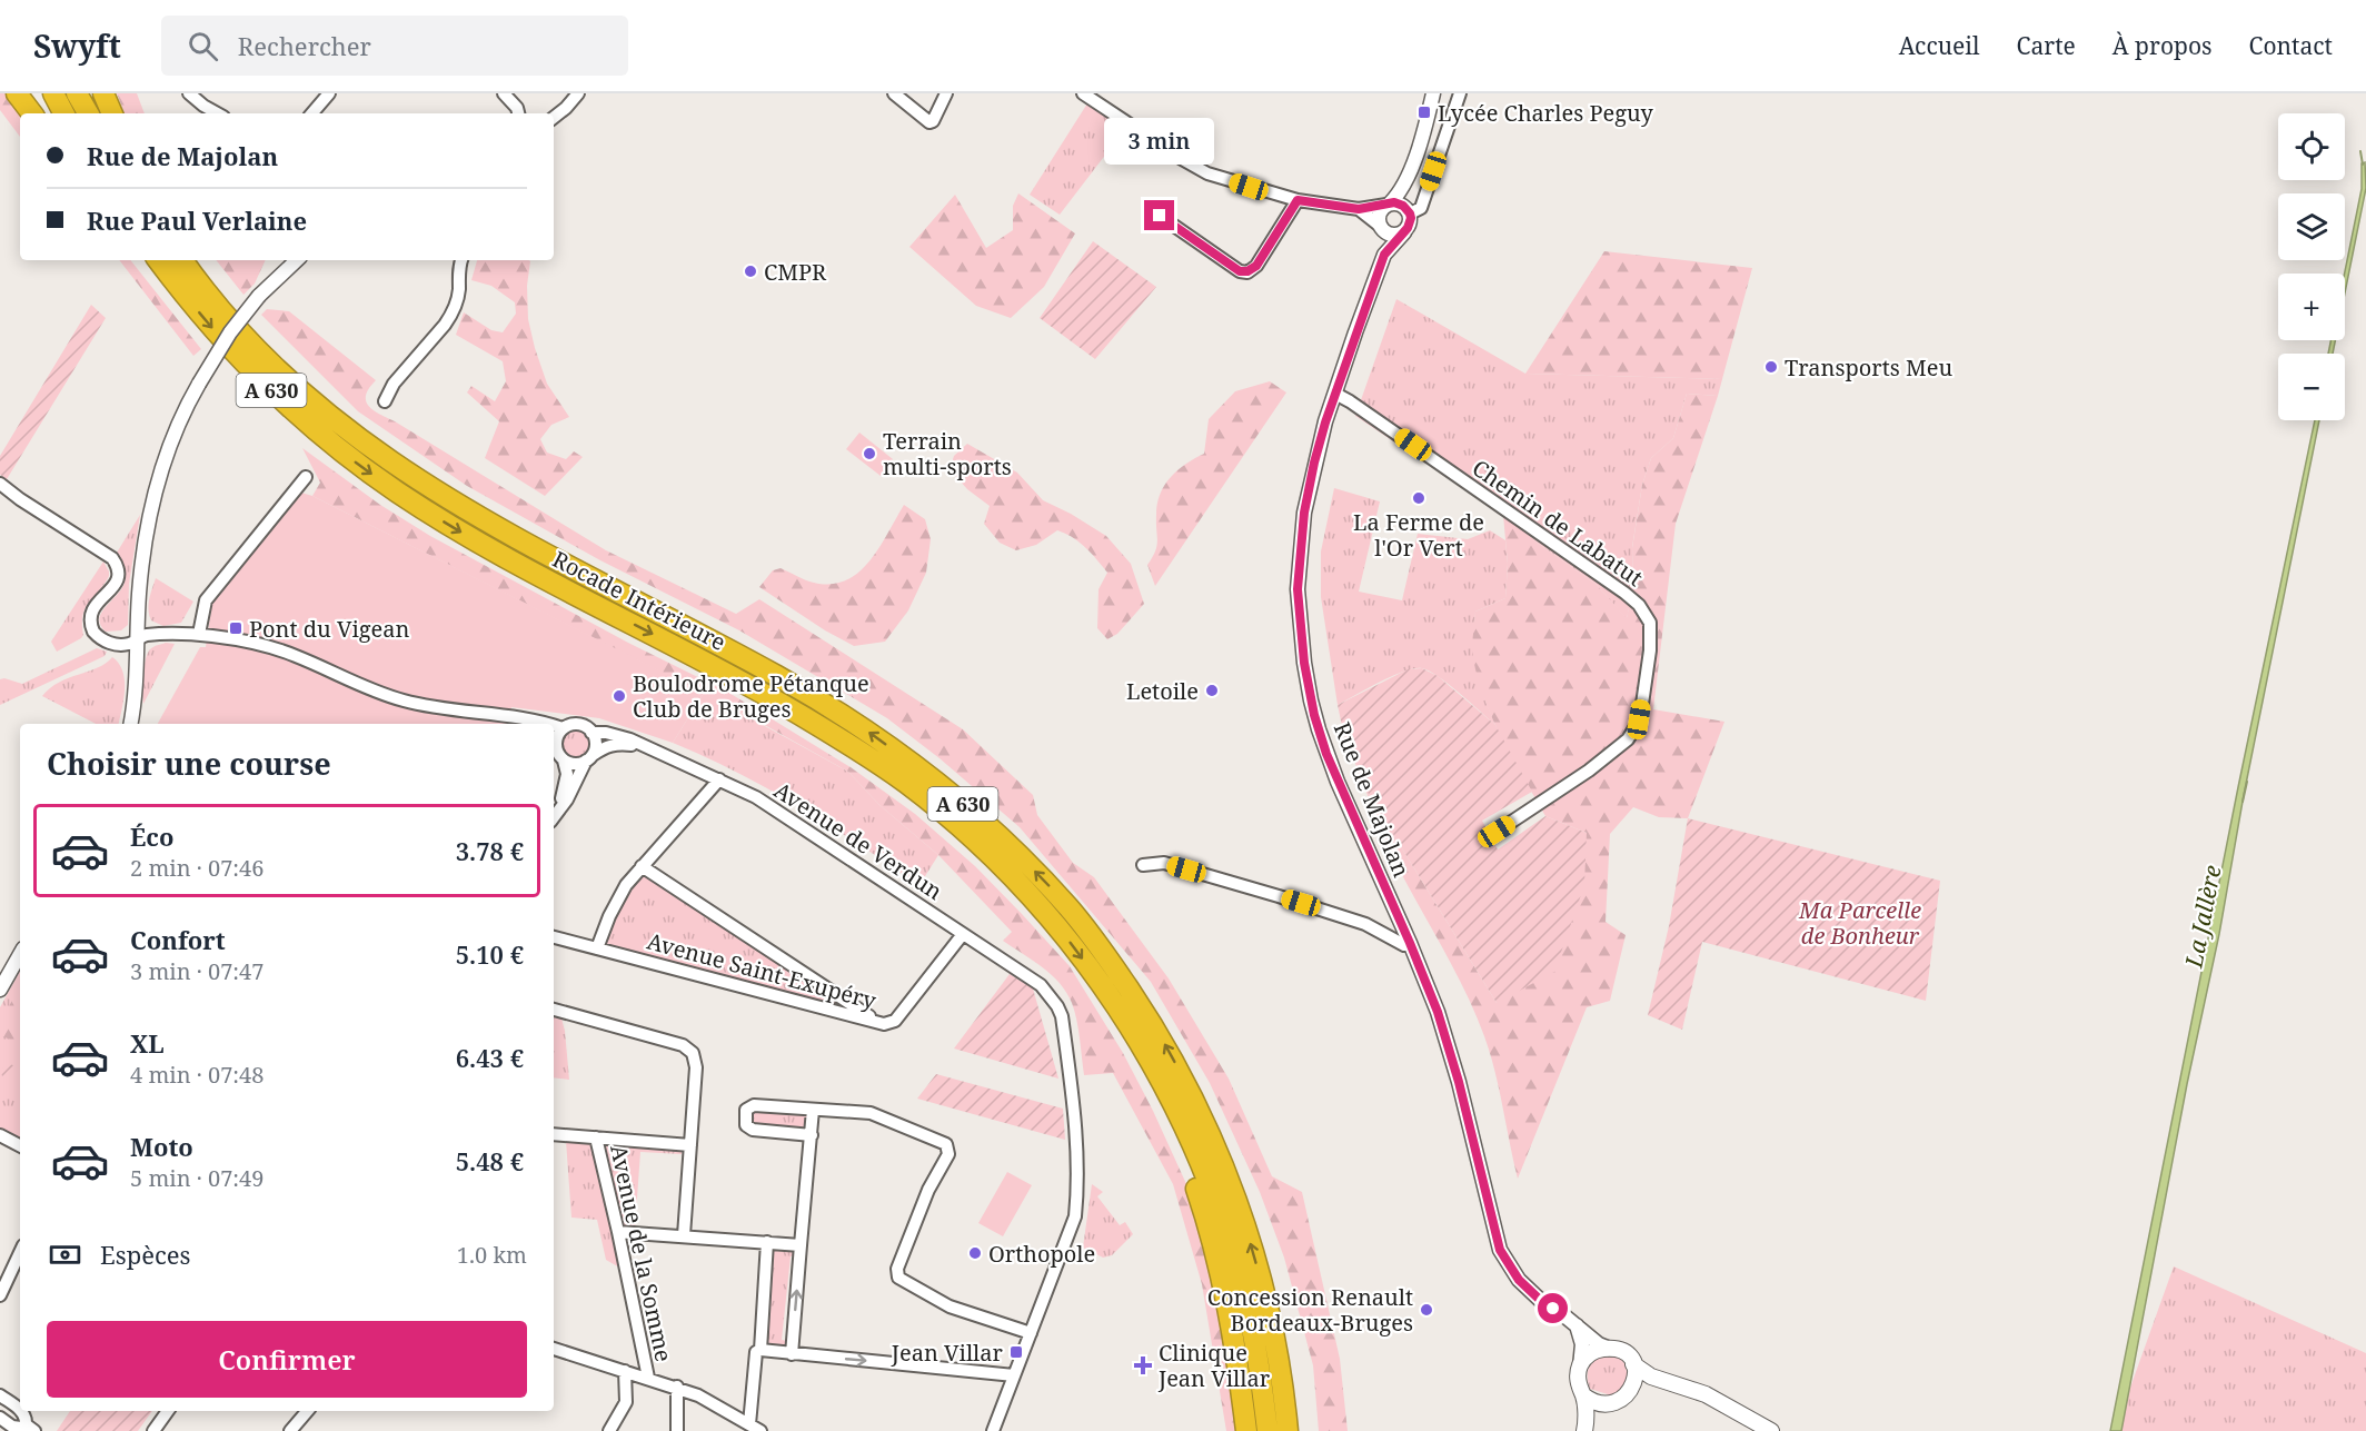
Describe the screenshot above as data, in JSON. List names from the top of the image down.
{
  "streets": {
    "highway": ["A 630", "Rocade Intérieure"],
    "street": [
      "Chemin de Labatut",
      "Rue de Majolan",
      "Avenue de Verdun",
      "Avenue Saint-Exupéry",
      "Avenue de la Somme"
    ]
  },
  "crossings": [
    ["A 630", "Rocade Intérieure"],
    ["Chemin de Labatut", "Rue de Majolan"],
    ["Avenue de Verdun", "Avenue Saint-Exupéry"]
  ],
  "water": ["La Jallère"],
  "parks": ["Ma Parcelle de Bonheur"],
  "places": {
    "transit": ["Lycée Charles Peguy", "Pont du Vigean", "Jean Villar"],
    "other": [
      "CMPR",
      "Transports Meu",
      "Terrain multi-sports",
      "La Ferme de l'Or Vert",
      "Letoile",
      "Boulodrome Pétanque Club de Bruges",
      "Orthopole",
      "Concession Renault Bordeaux-Bruges"
    ],
    "health": ["Clinique Jean Villar"]
  },
  "page": {
    "header": "Swyft",
    "search": "Rechercher",
    "nav": [
      "Accueil",
      "Carte",
      "À propos",
      "Contact"
    ],
    "map_buttons": ["+", "−"],
    "banner": ["Rue de Majolan", "Rue Paul Verlaine"],
    "bubble": "3 min",
    "heading": "Choisir une course",
    "list": [
      {
        "name": "Éco",
        "note": "2 min · 07:46",
        "value": "3.78 €"
      },
      {
        "name": "Confort",
        "note": "3 min · 07:47",
        "value": "5.10 €"
      },
      {
        "name": "XL",
        "note": "4 min · 07:48",
        "value": "6.43 €"
      },
      {
        "name": "Moto",
        "note": "5 min · 07:49",
        "value": "5.48 €"
      }
    ],
    "pay": ["Espèces", "1.0 km"],
    "buttons": "Confirmer"
  }
}
